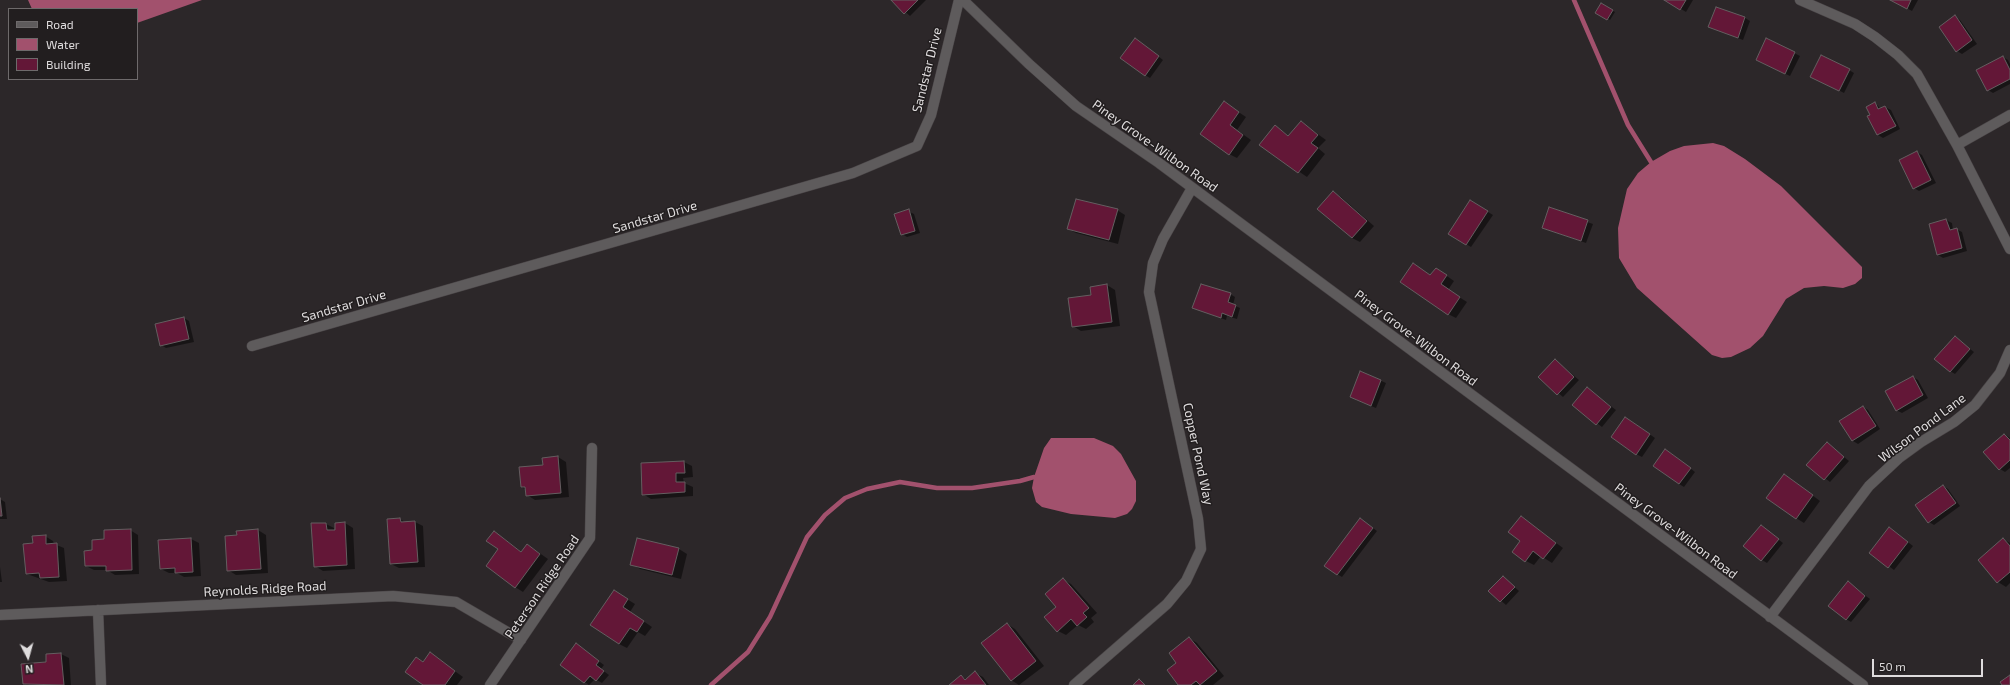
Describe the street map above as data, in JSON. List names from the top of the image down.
{
  "streets": {
    "street": [
      "Sandstar Drive",
      "Piney Grove-Wilbon Road",
      "Wilson Pond Lane",
      "Copper Pond Way",
      "Peterson Ridge Road",
      "Reynolds Ridge Road"
    ]
  },
  "crossings": [
    ["Piney Grove-Wilbon Road", "Wilson Pond Lane"],
    ["Piney Grove-Wilbon Road", "Copper Pond Way"],
    ["Peterson Ridge Road", "Reynolds Ridge Road"]
  ],
  "legend": ["Road", "Water", "Building"],
  "scale_bar": "50 m",
  "north": "bottom"
}
